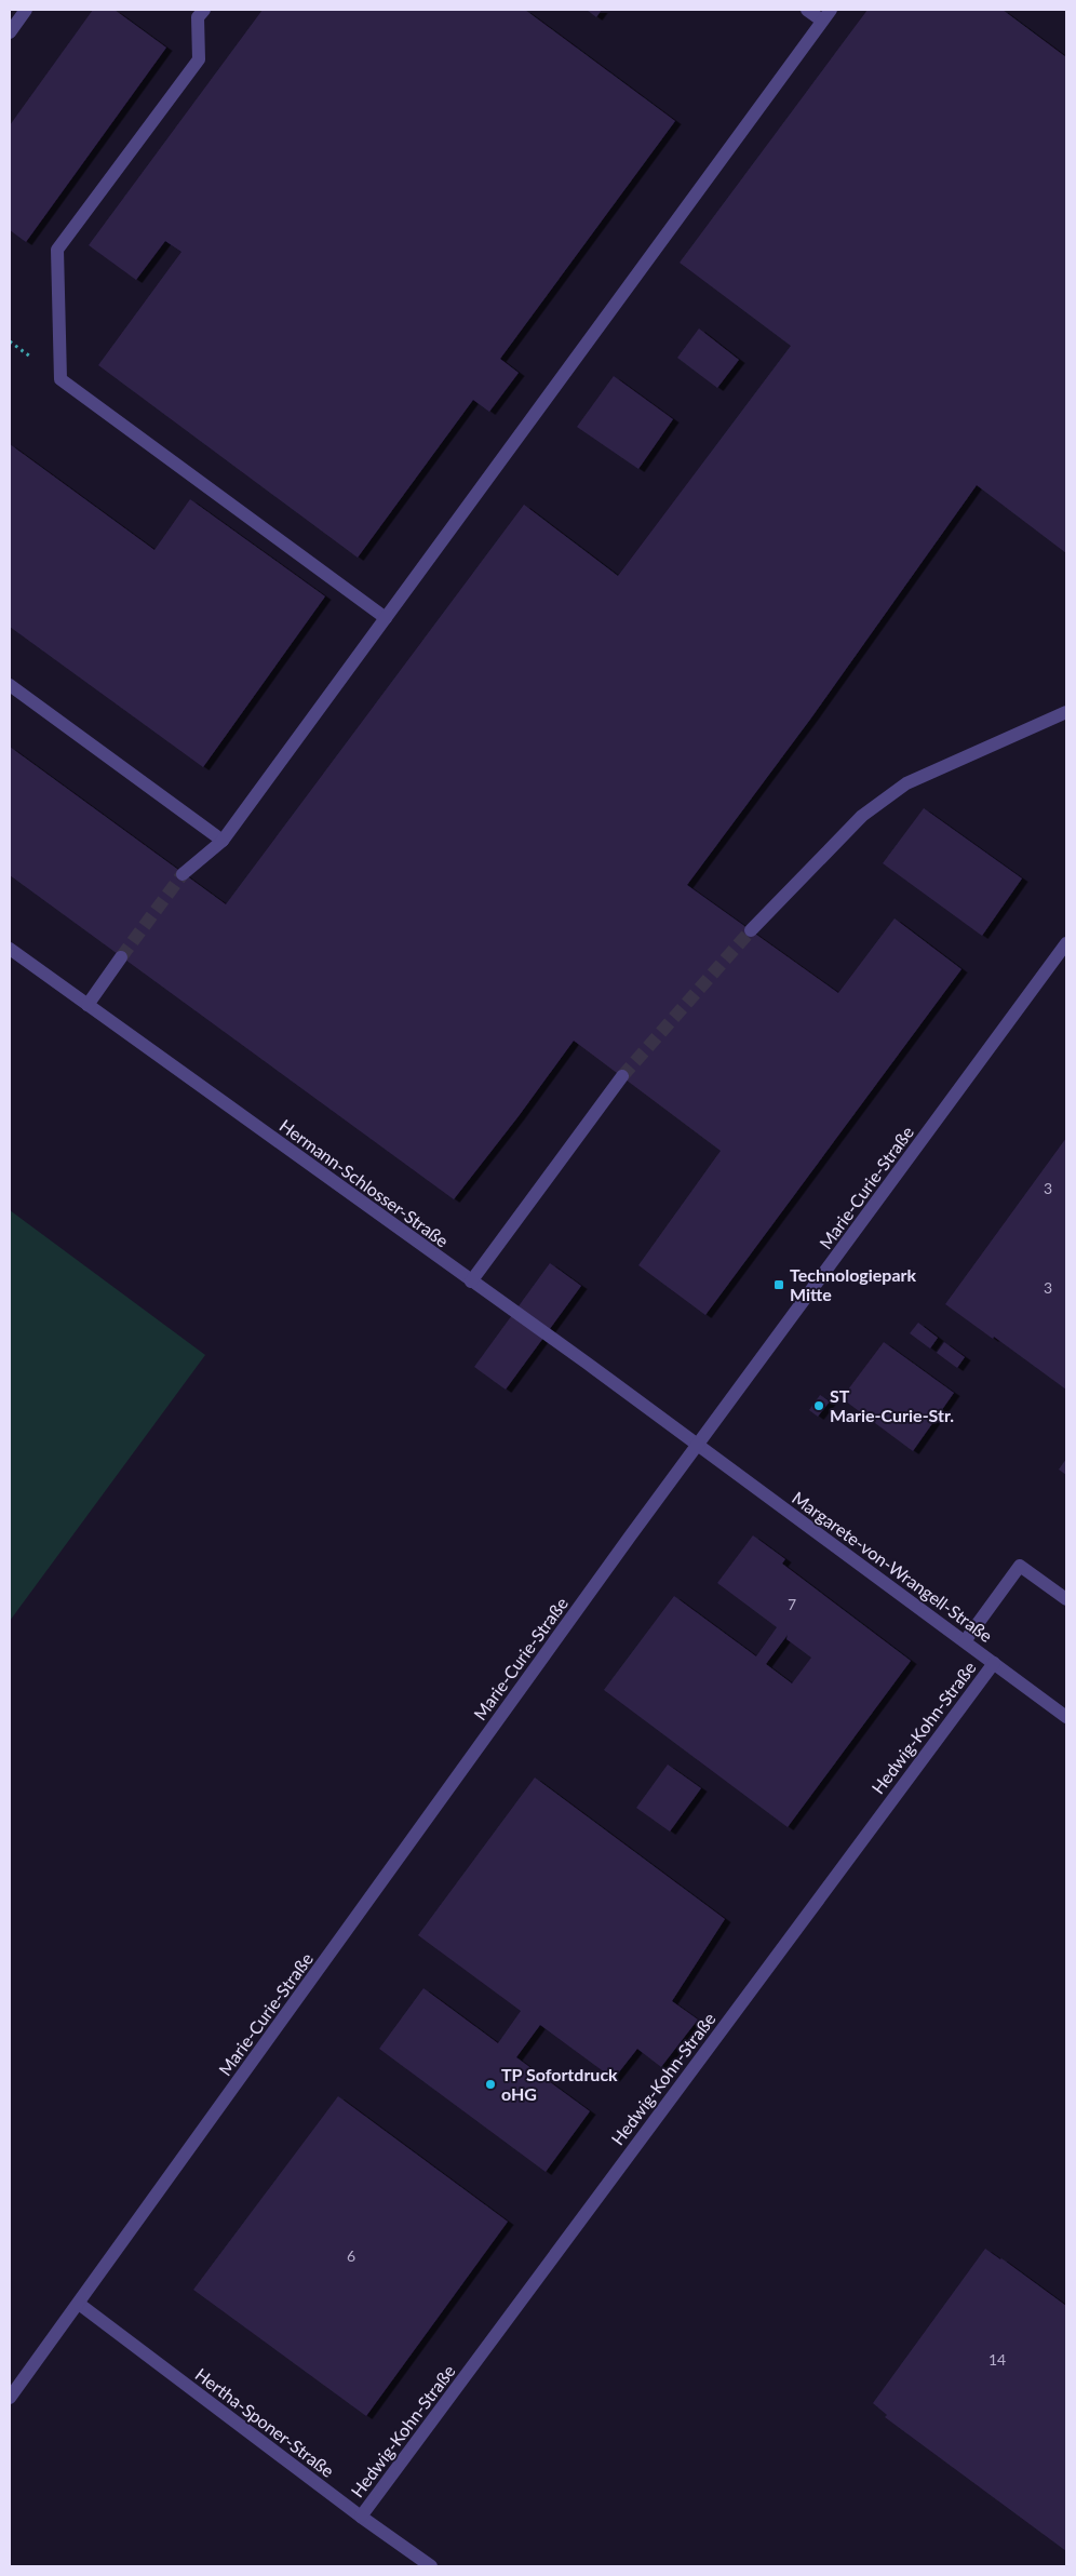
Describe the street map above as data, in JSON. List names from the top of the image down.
{
  "streets": {
    "street": [
      "Hermann-Schlosser-Straße",
      "Marie-Curie-Straße",
      "Margarete-von-Wrangell-Straße",
      "Hedwig-Kohn-Straße",
      "Hertha-Sponer-Straße"
    ]
  },
  "crossings": [
    ["Hermann-Schlosser-Straße", "Marie-Curie-Straße"],
    ["Hermann-Schlosser-Straße", "Margarete-von-Wrangell-Straße"],
    ["Marie-Curie-Straße", "Margarete-von-Wrangell-Straße"],
    ["Marie-Curie-Straße", "Hertha-Sponer-Straße"],
    ["Margarete-von-Wrangell-Straße", "Hedwig-Kohn-Straße"],
    ["Hedwig-Kohn-Straße", "Hertha-Sponer-Straße"]
  ],
  "places": {
    "transit": ["Technologiepark Mitte"],
    "other": ["ST Marie-Curie-Str.", "TP Sofortdruck oHG"]
  },
  "house_numbers": [
    "3",
    "3",
    "7",
    "6",
    "14"
  ]
}
